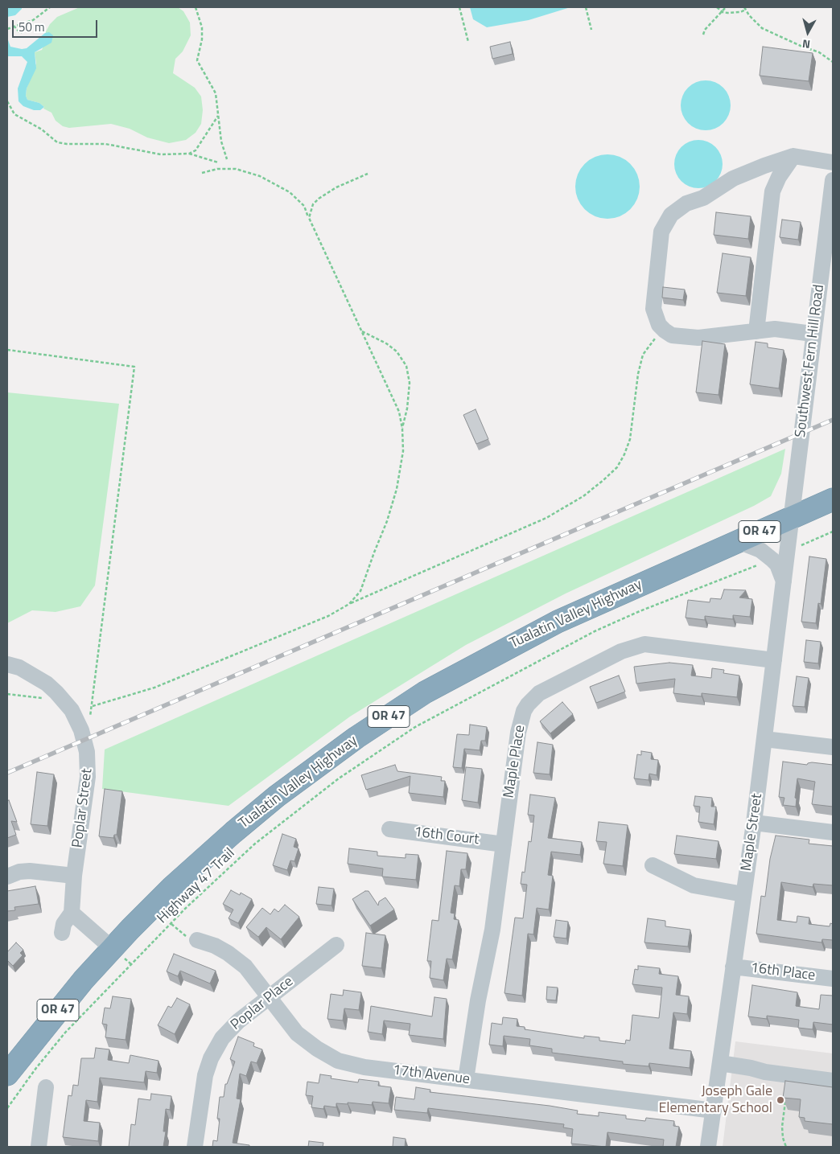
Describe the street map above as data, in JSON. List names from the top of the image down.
{
  "streets": {
    "highway": ["OR 47", "Tualatin Valley Highway"],
    "street": [
      "Southwest Fern Hill Road",
      "Maple Place",
      "Poplar Street",
      "Maple Street",
      "16th Court",
      "16th Place",
      "Poplar Place",
      "17th Avenue"
    ],
    "path": ["Highway 47 Trail"]
  },
  "crossings": [
    ["Southwest Fern Hill Road", "Tualatin Valley Highway"],
    ["Southwest Fern Hill Road", "Maple Street"],
    ["Tualatin Valley Highway", "Maple Street"],
    ["Maple Place", "Maple Street"],
    ["Maple Place", "16th Court"],
    ["Maple Place", "17th Avenue"],
    ["Maple Street", "16th Place"],
    ["Maple Street", "17th Avenue"],
    ["Poplar Place", "17th Avenue"]
  ],
  "places": ["Joseph Gale Elementary School"],
  "scale_bar": "50 m",
  "north": "bottom"
}
